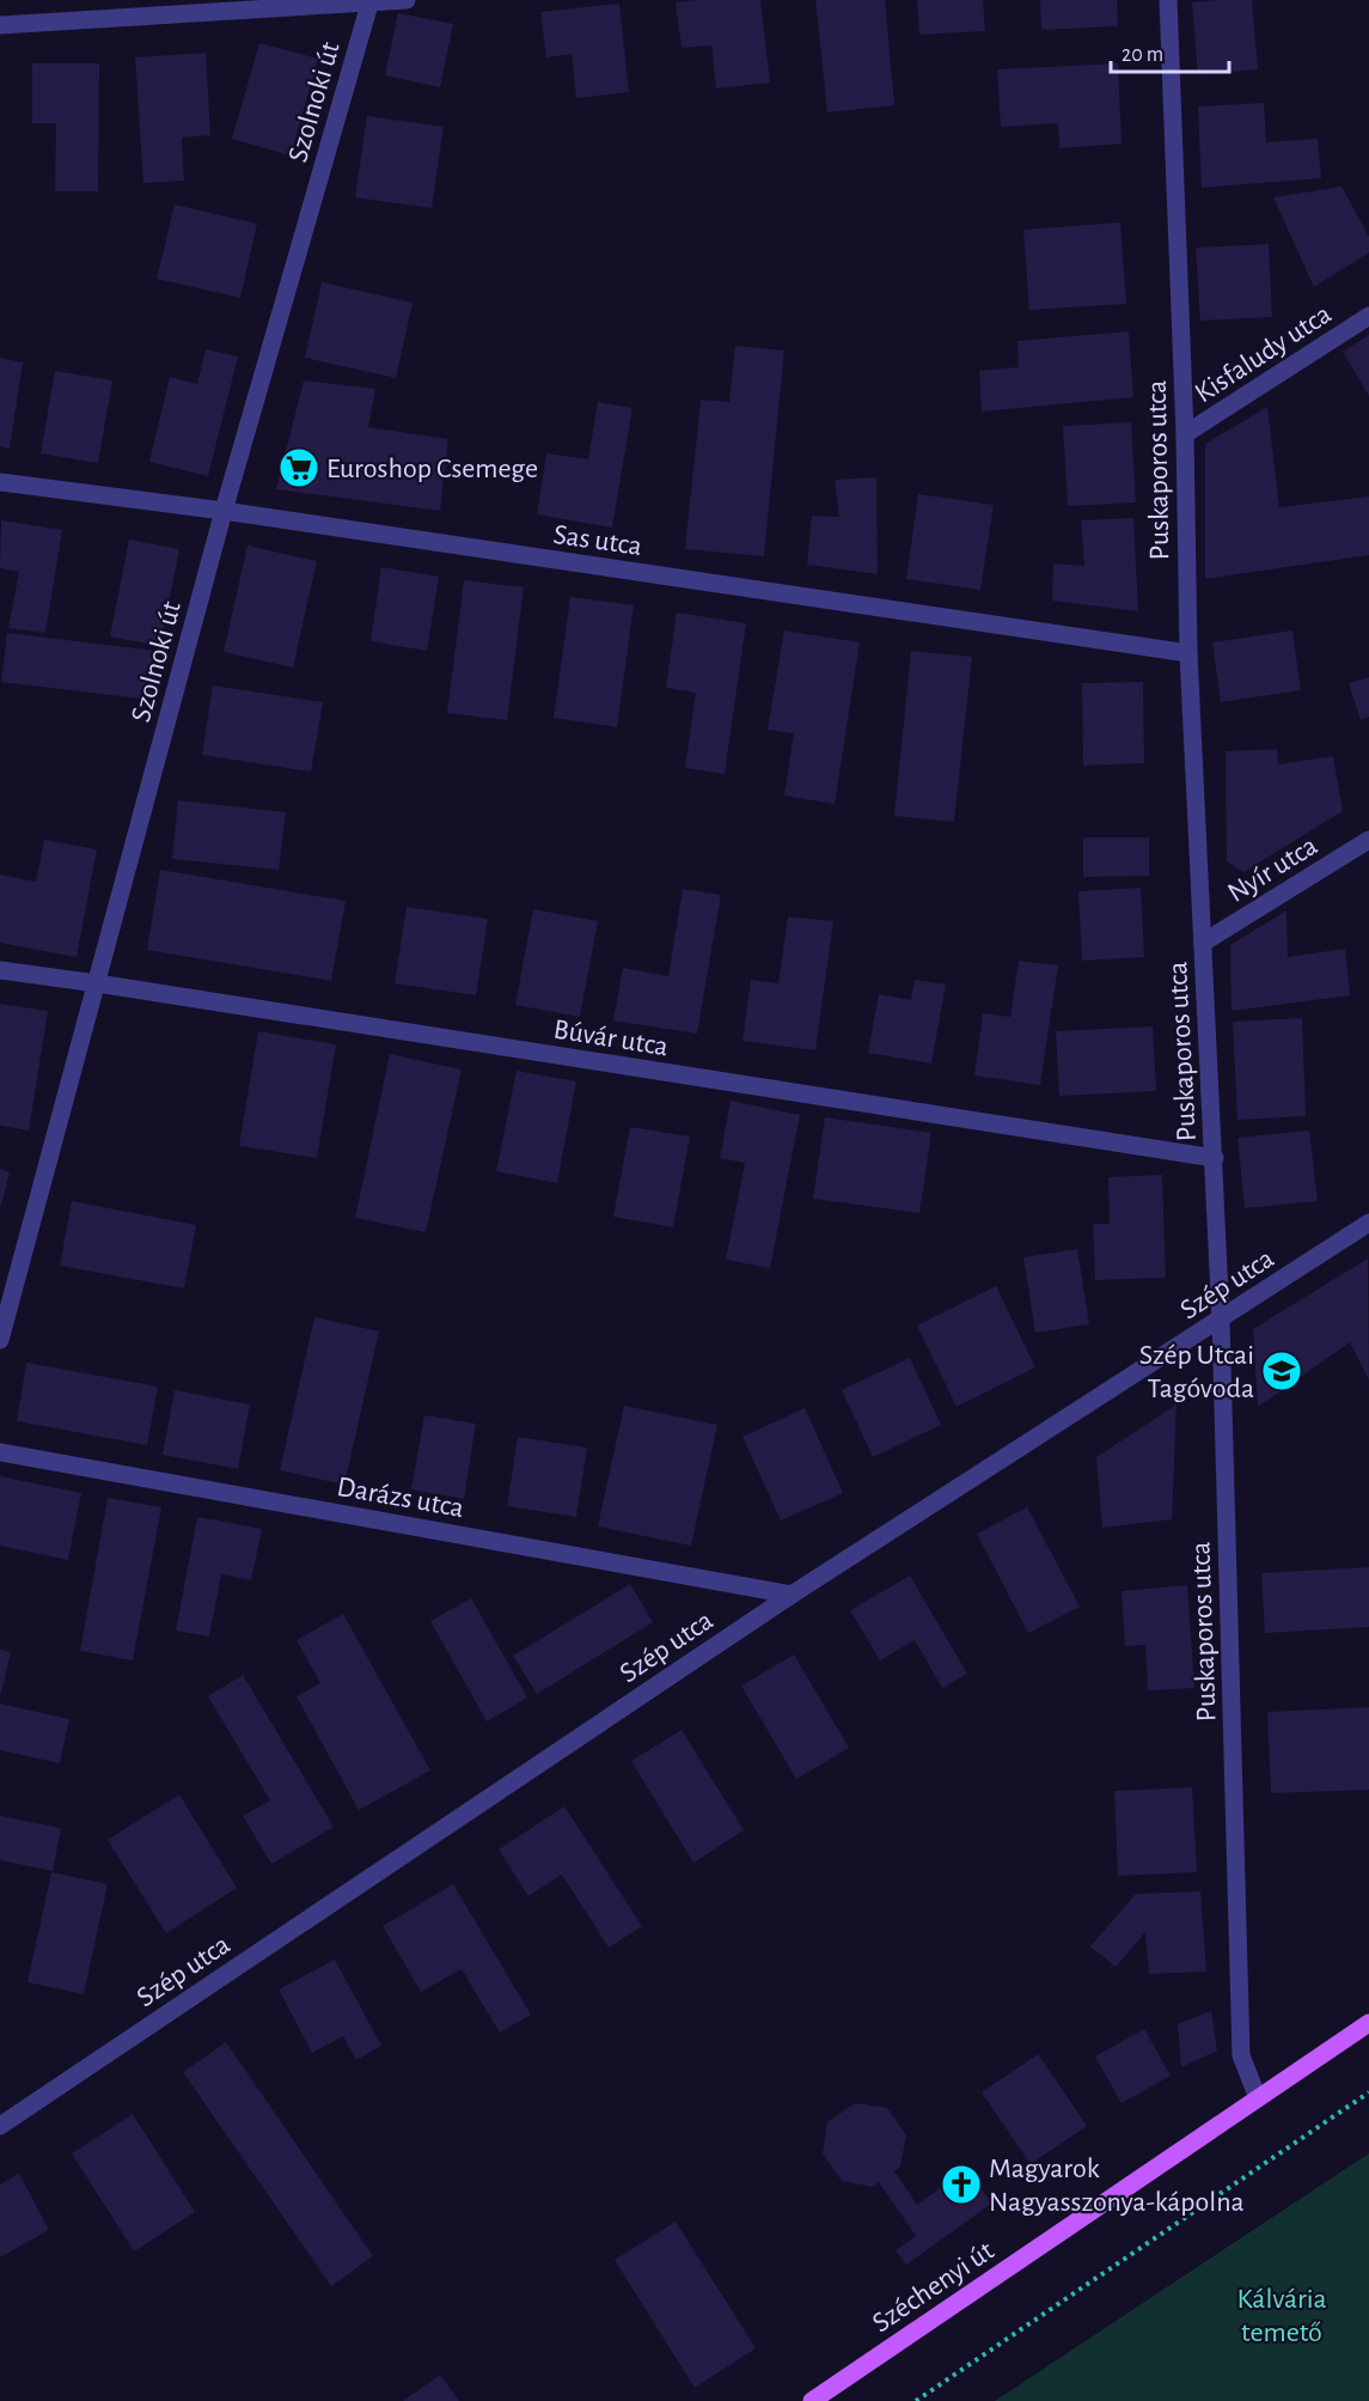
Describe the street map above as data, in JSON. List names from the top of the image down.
{
  "streets": {
    "main road": ["Széchenyi út"],
    "street": [
      "Szolnoki út",
      "Kisfaludy utca",
      "Puskaporos utca",
      "Sas utca",
      "Nyír utca",
      "Búvár utca",
      "Szép utca",
      "Darázs utca"
    ]
  },
  "crossings": [
    ["Szolnoki út", "Sas utca"],
    ["Szolnoki út", "Búvár utca"],
    ["Kisfaludy utca", "Puskaporos utca"],
    ["Puskaporos utca", "Sas utca"],
    ["Puskaporos utca", "Nyír utca"],
    ["Puskaporos utca", "Búvár utca"],
    ["Puskaporos utca", "Szép utca"],
    ["Puskaporos utca", "Széchenyi út"],
    ["Szép utca", "Darázs utca"]
  ],
  "parks": ["Kálvária temető"],
  "places": {
    "supermarket": ["Euroshop Csemege"],
    "school or university": ["Szép Utcai Tagóvoda"],
    "church": ["Magyarok Nagyasszonya-kápolna"]
  },
  "scale_bar": "20 m"
}
